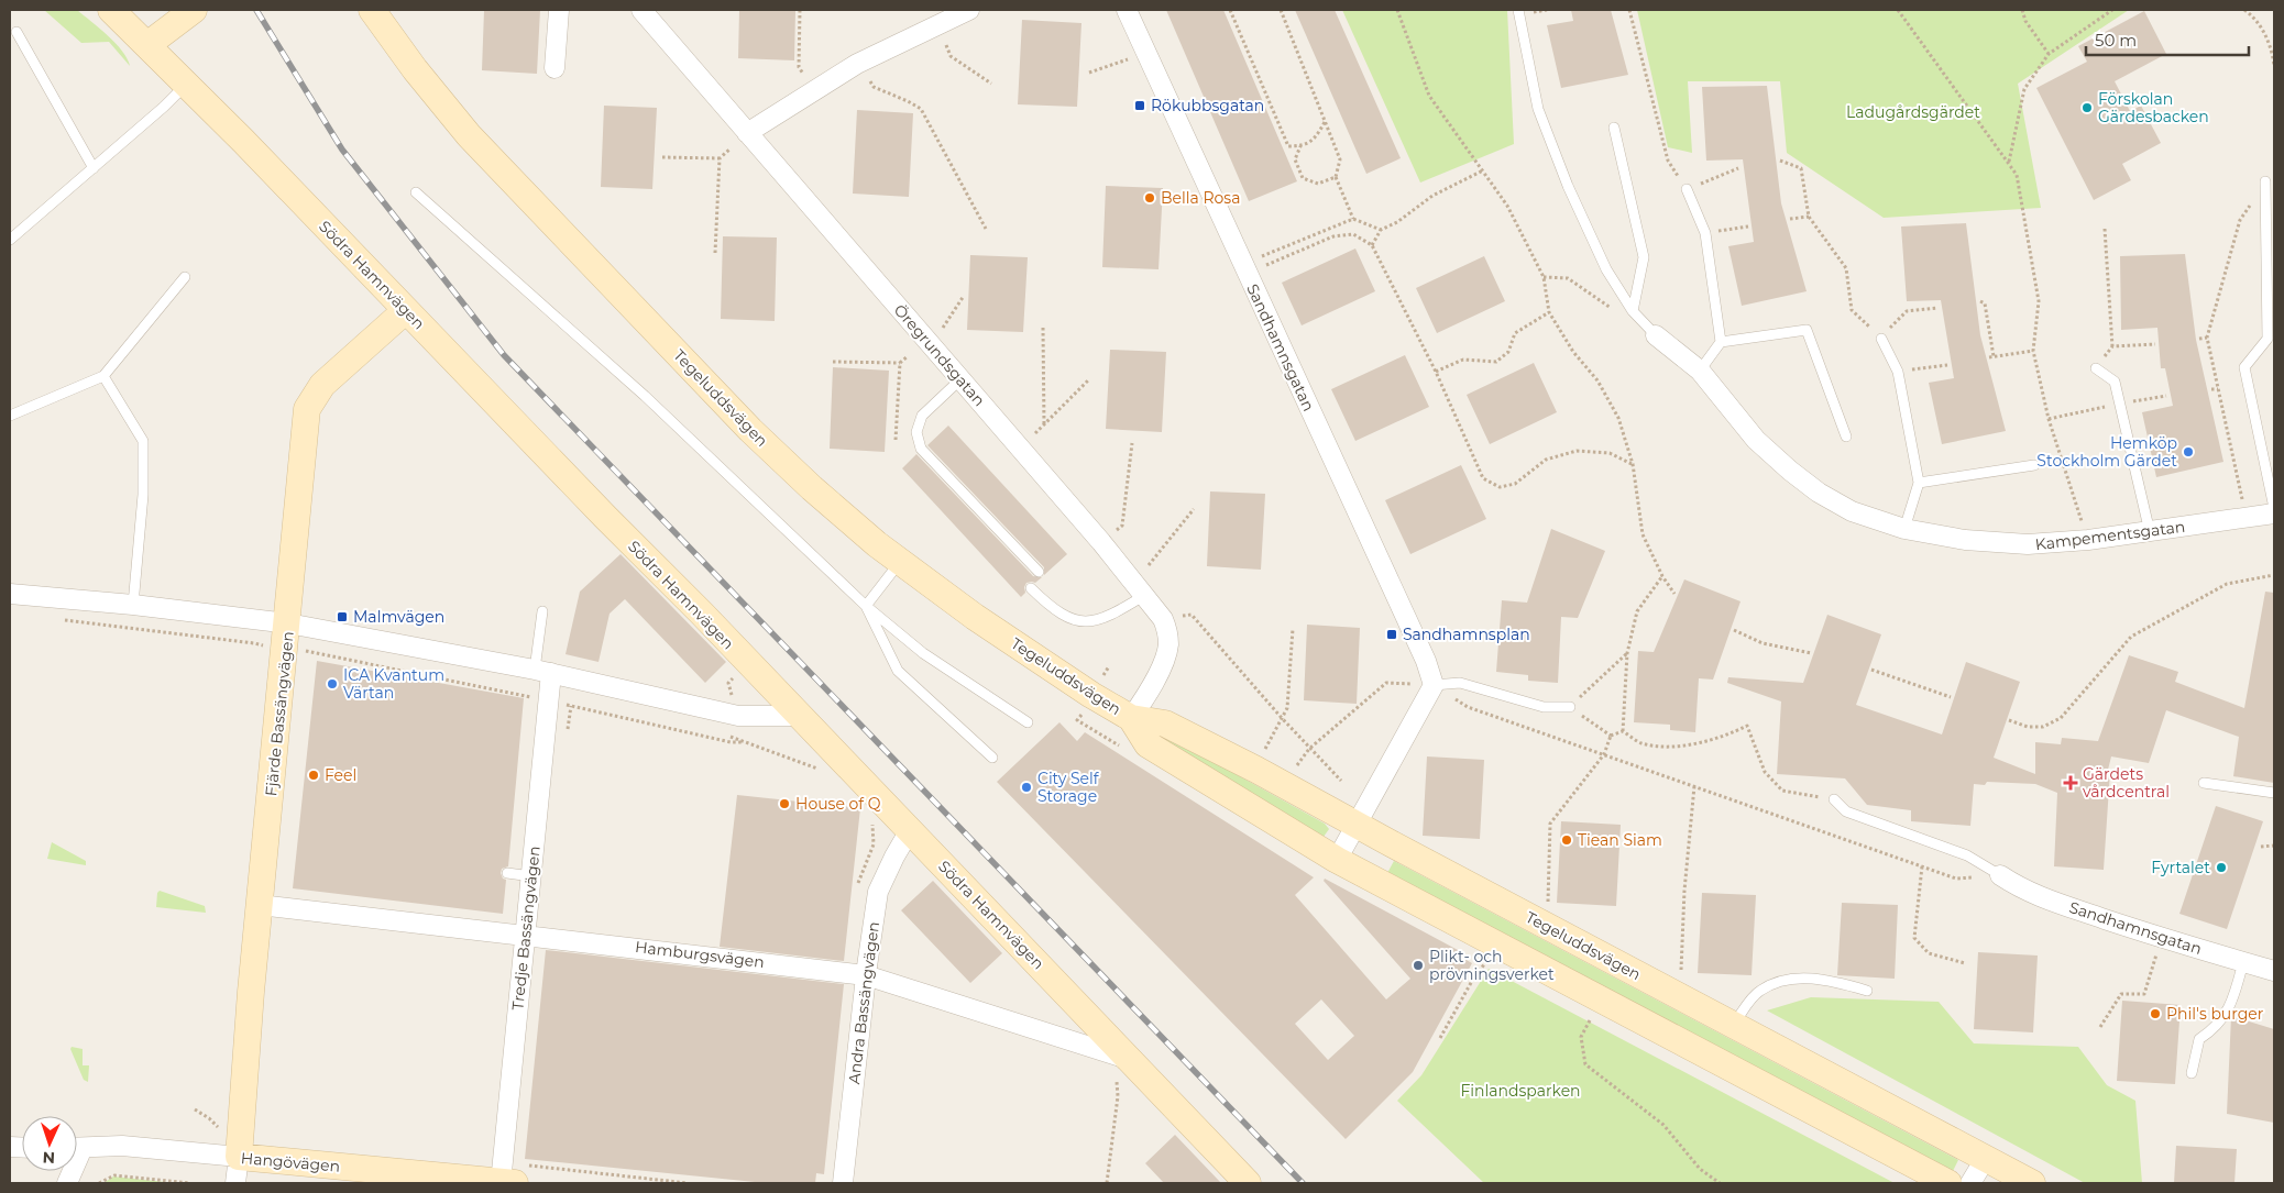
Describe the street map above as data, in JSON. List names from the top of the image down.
{
  "streets": {
    "main road": [
      "Södra Hamnvägen",
      "Tegeluddsvägen",
      "Fjärde Bassängvägen",
      "Hangövägen"
    ],
    "street": [
      "Sandhamnsgatan",
      "Öregrundsgatan",
      "Kampementsgatan",
      "Tredje Bassängvägen",
      "Hamburgsvägen",
      "Andra Bassängvägen"
    ]
  },
  "crossings": [
    ["Södra Hamnvägen", "Fjärde Bassängvägen"],
    ["Södra Hamnvägen", "Hamburgsvägen"],
    ["Södra Hamnvägen", "Andra Bassängvägen"],
    ["Öregrundsgatan", "Tegeluddsvägen"],
    ["Fjärde Bassängvägen", "Hamburgsvägen"],
    ["Fjärde Bassängvägen", "Hangövägen"],
    ["Tredje Bassängvägen", "Hamburgsvägen"],
    ["Tredje Bassängvägen", "Hangövägen"],
    ["Hamburgsvägen", "Andra Bassängvägen"]
  ],
  "parks": ["Ladugårdsgärdet", "Finlandsparken"],
  "places": {
    "transit": ["Rökubbsgatan", "Malmvägen", "Sandhamnsplan"],
    "other": [
      "Förskolan Gärdesbacken",
      "Bella Rosa",
      "Hemköp Stockholm Gärdet",
      "ICA Kvantum Värtan",
      "Feel",
      "City Self Storage",
      "House of Q",
      "Tiean Siam",
      "Fyrtalet",
      "Plikt- och prövningsverket",
      "Phil's burger"
    ],
    "health": ["Gärdets vårdcentral"]
  },
  "scale_bar": "50 m",
  "north": "bottom"
}
